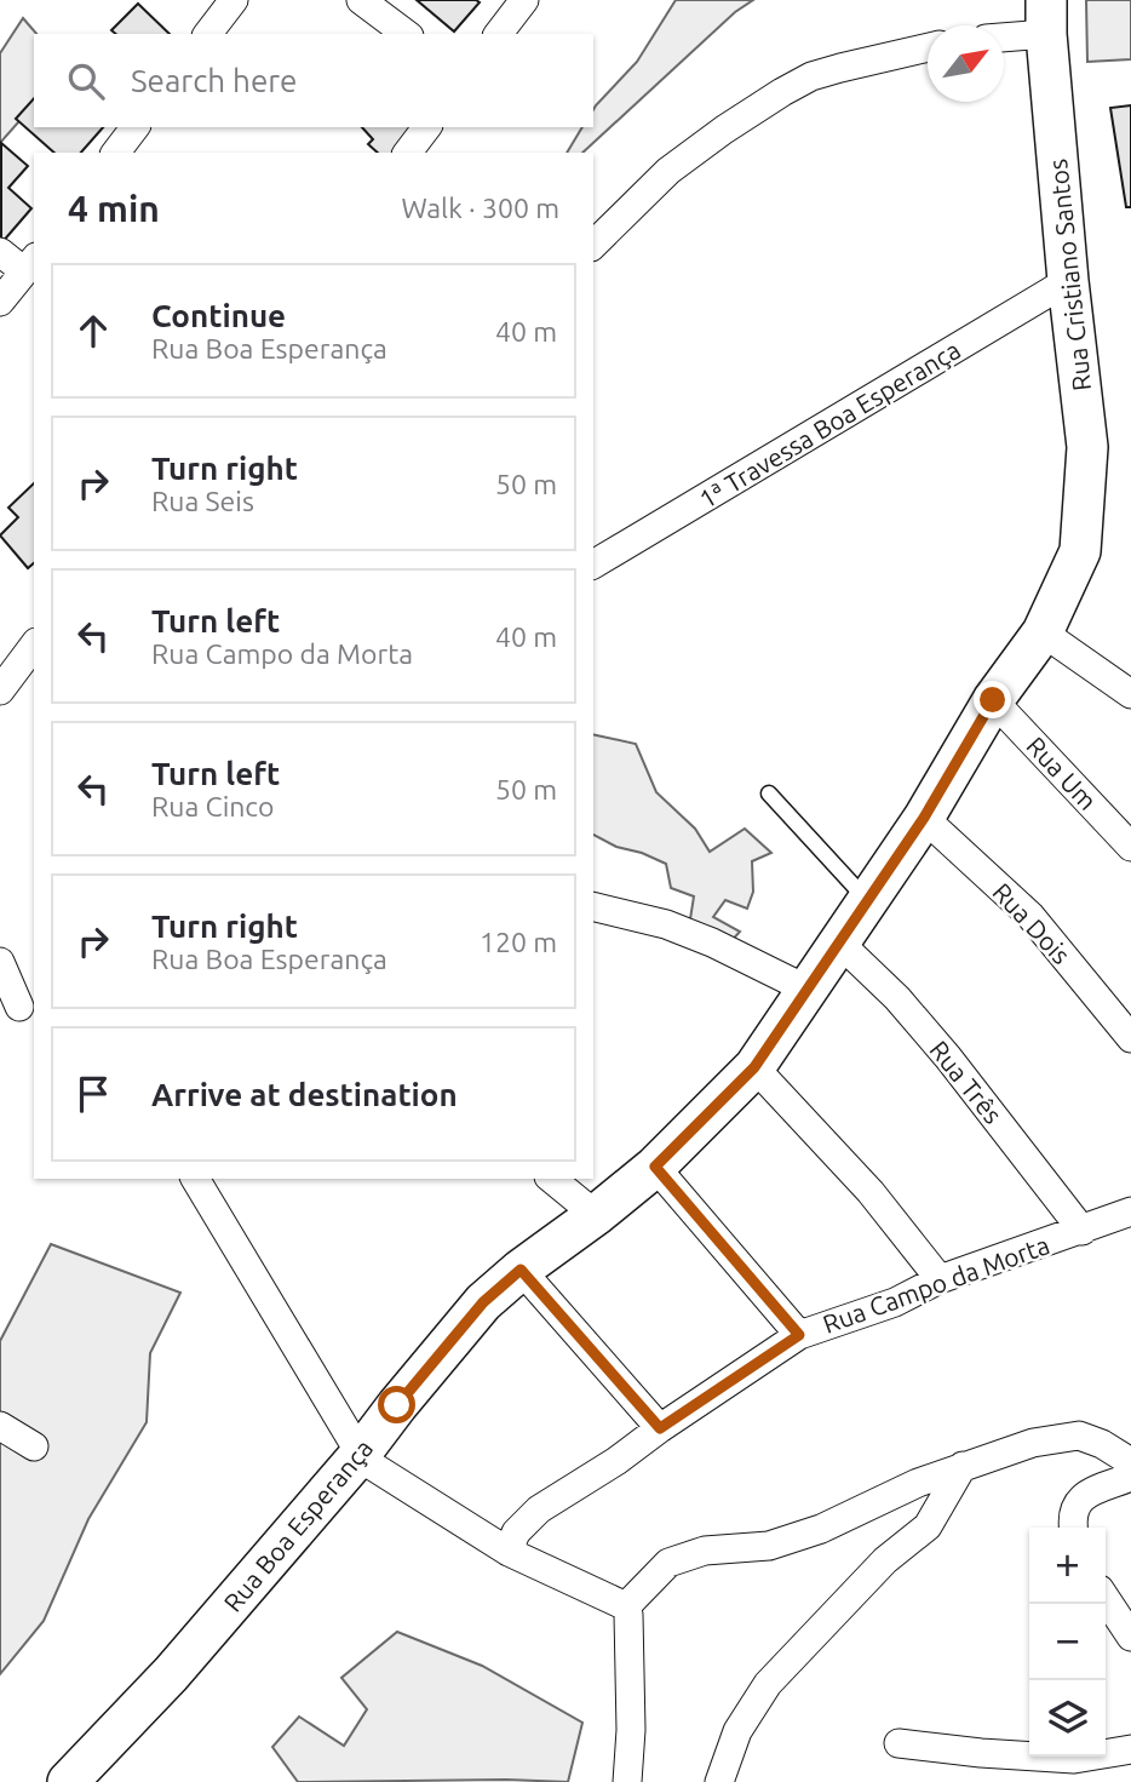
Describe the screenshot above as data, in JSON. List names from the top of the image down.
{
  "streets": {
    "street": [
      "Rua Cristiano Santos",
      "1ª Travessa Boa Esperança",
      "Rua Um",
      "Rua Dois",
      "Rua Três",
      "Rua Campo da Morta",
      "Rua Boa Esperança"
    ]
  },
  "crossings": [
    ["Rua Cristiano Santos", "1ª Travessa Boa Esperança"],
    ["Rua Cristiano Santos", "Rua Boa Esperança"],
    ["Rua Um", "Rua Boa Esperança"],
    ["Rua Dois", "Rua Boa Esperança"],
    ["Rua Três", "Rua Campo da Morta"],
    ["Rua Três", "Rua Boa Esperança"]
  ],
  "north": "top right",
  "page": {
    "search": "Search here",
    "heading": ["4 min", "Walk · 300 m"],
    "list": [
      ["Continue", "Rua Boa Esperança", "40 m"],
      ["Turn right", "Rua Seis", "50 m"],
      ["Turn left", "Rua Campo da Morta", "40 m"],
      ["Turn left", "Rua Cinco", "50 m"],
      ["Turn right", "Rua Boa Esperança", "120 m"],
      "Arrive at destination"
    ],
    "map_buttons": ["+", "−"]
  }
}
